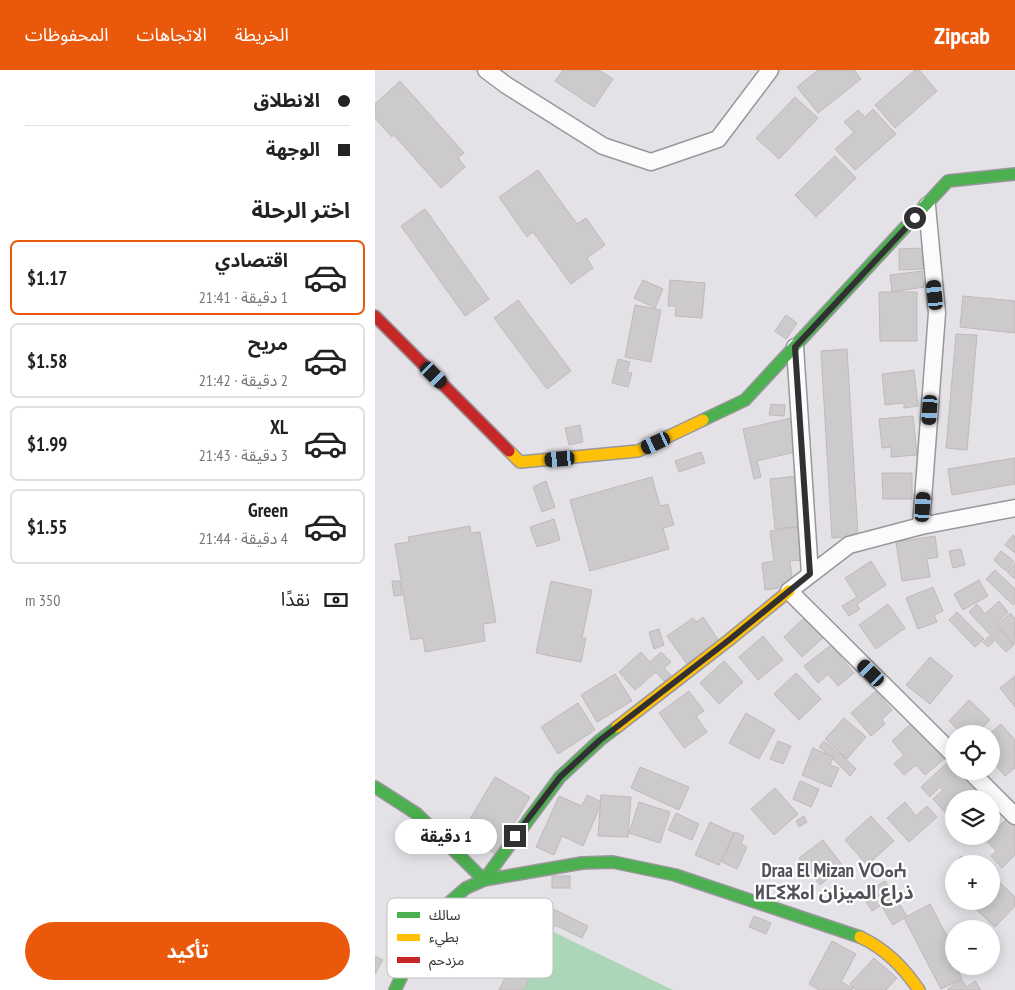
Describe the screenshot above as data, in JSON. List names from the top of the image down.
{
  "districts": ["Draa El Mizan ⴸⵔⴰⵄ ⵍⵎⵉⵣⴰⵏ ذراع الميزان"],
  "legend": ["سالك", "بطيء", "مزدحم"],
  "page": {
    "header": "Zipcab",
    "nav": ["الخريطة", "الاتجاهات", "المحفوظات"],
    "banner": ["الانطلاق", "الوجهة"],
    "heading": "اختر الرحلة",
    "list": [
      {
        "name": "اقتصادي",
        "note": "1 دقيقة · 21:41",
        "value": "$1.17"
      },
      {
        "name": "مريح",
        "note": "2 دقيقة · 21:42",
        "value": "$1.58"
      },
      {
        "name": "XL",
        "note": "3 دقيقة · 21:43",
        "value": "$1.99"
      },
      {
        "name": "Green",
        "note": "4 دقيقة · 21:44",
        "value": "$1.55"
      }
    ],
    "pay": ["نقدًا", "350 m"],
    "map_buttons": ["+", "−"],
    "bubble": "1 دقيقة",
    "buttons": "تأكيد"
  }
}
